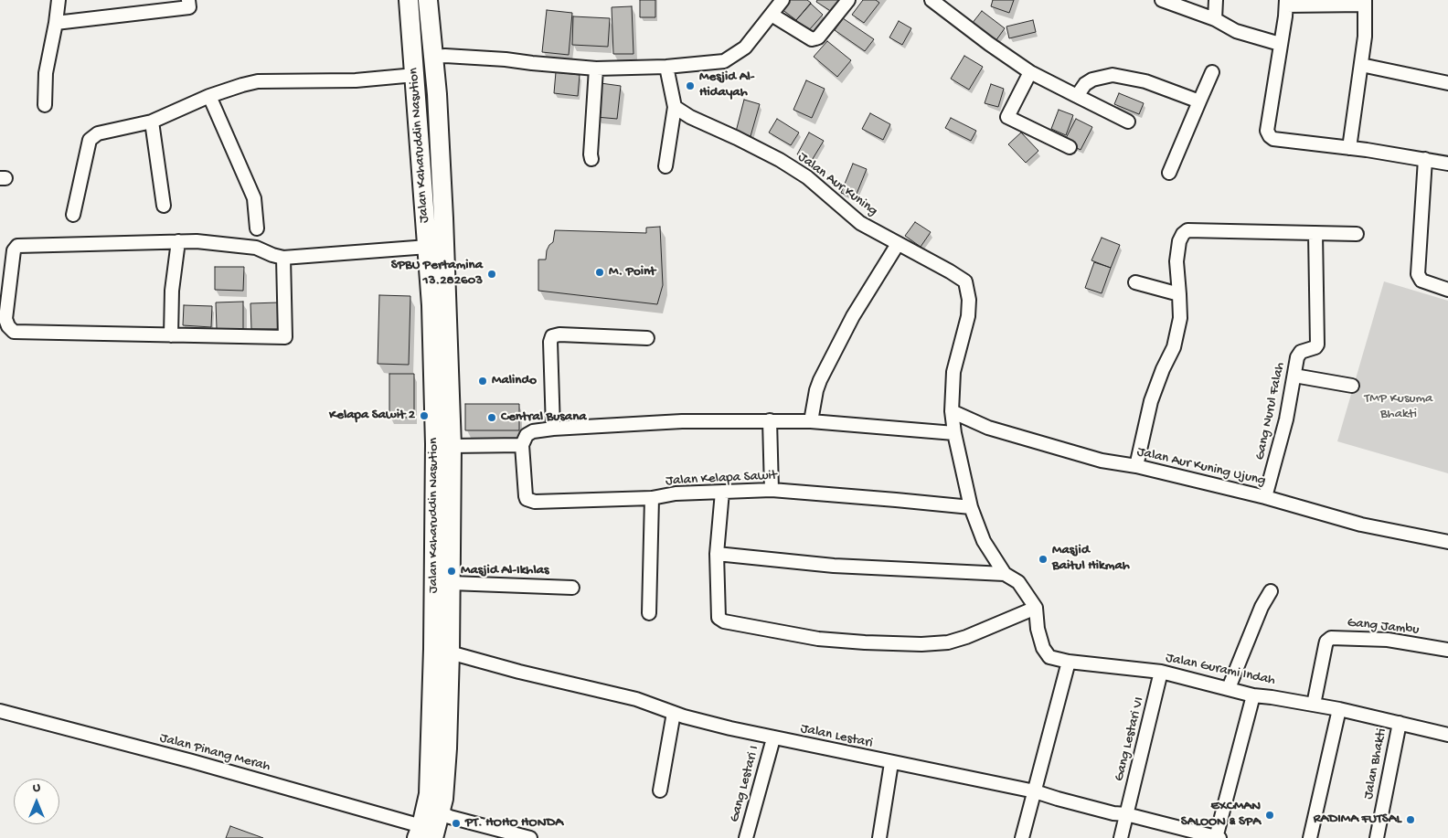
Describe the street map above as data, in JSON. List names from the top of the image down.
{
  "streets": {
    "highway": ["Jalan Kaharuddin Nasution"],
    "street": [
      "Jalan Aur Kuning",
      "Gang Nurul Falah",
      "Jalan Aur Kuning Ujung",
      "Jalan Kelapa Sawit",
      "Gang Jambu",
      "Jalan Gurami Indah",
      "Jalan Lestari",
      "Gang Lestari VI",
      "Jalan Pinang Merah",
      "Jalan Bhakti",
      "Gang Lestari I"
    ]
  },
  "crossings": [
    ["Jalan Kaharuddin Nasution", "Jalan Lestari"],
    ["Jalan Kaharuddin Nasution", "Jalan Pinang Merah"],
    ["Jalan Aur Kuning", "Jalan Aur Kuning Ujung"],
    ["Gang Nurul Falah", "Jalan Aur Kuning Ujung"],
    ["Gang Jambu", "Jalan Gurami Indah"],
    ["Jalan Gurami Indah", "Gang Lestari VI"],
    ["Jalan Gurami Indah", "Jalan Bhakti"],
    ["Jalan Lestari", "Gang Lestari VI"],
    ["Jalan Lestari", "Gang Lestari I"]
  ],
  "parks": ["TMP Kusuma Bhakti"],
  "places": [
    "Mesjid Al- Hidayah",
    "M. Point",
    "SPBU Pertamina 13.282603",
    "Malindo",
    "Kelapa Sawit 2",
    "Central Busana",
    "Masjid Baitul Hikmah",
    "Masjid Al-Ikhlas",
    "EXCMAN SALOON & SPA",
    "RADIMA FUTSAL",
    "PT. HOHO HONDA"
  ],
  "north": "top"
}
